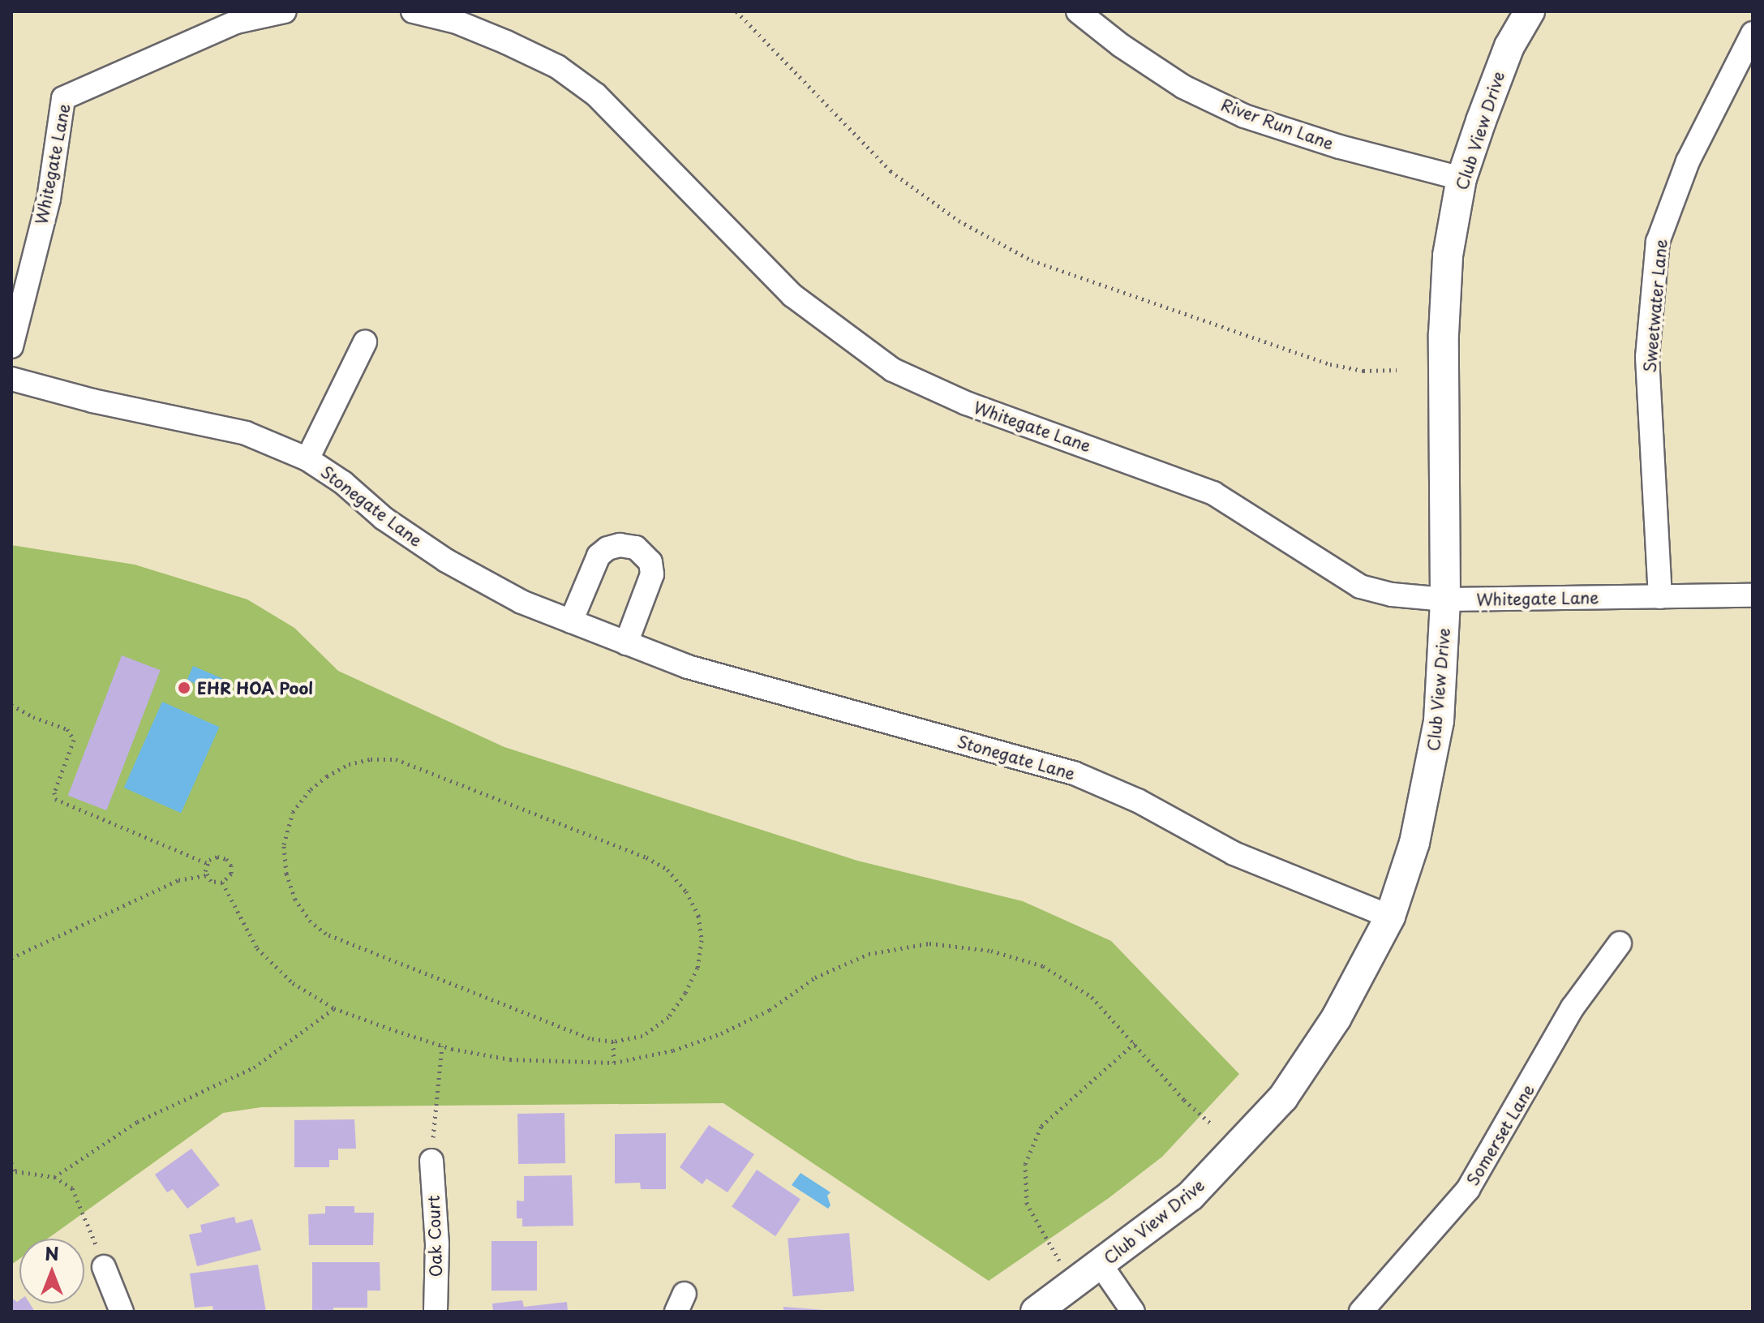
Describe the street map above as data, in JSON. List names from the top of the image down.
{
  "streets": {
    "street": [
      "River Run Lane",
      "Club View Drive",
      "Whitegate Lane",
      "Sweetwater Lane",
      "Stonegate Lane",
      "Somerset Lane",
      "Oak Court"
    ]
  },
  "crossings": [
    ["River Run Lane", "Club View Drive"],
    ["Club View Drive", "Whitegate Lane"],
    ["Club View Drive", "Stonegate Lane"],
    ["Whitegate Lane", "Sweetwater Lane"]
  ],
  "places": ["EHR HOA Pool"],
  "north": "top"
}
